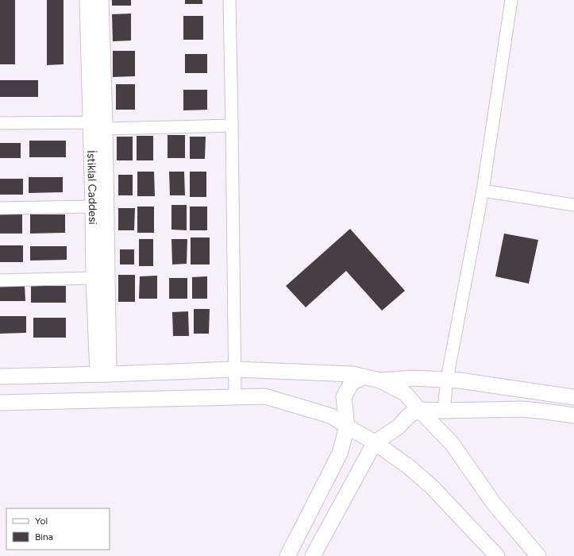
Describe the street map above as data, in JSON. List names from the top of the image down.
{
  "streets": {
    "street": ["İstiklal Caddesi"]
  },
  "legend": ["Yol", "Bina"]
}
